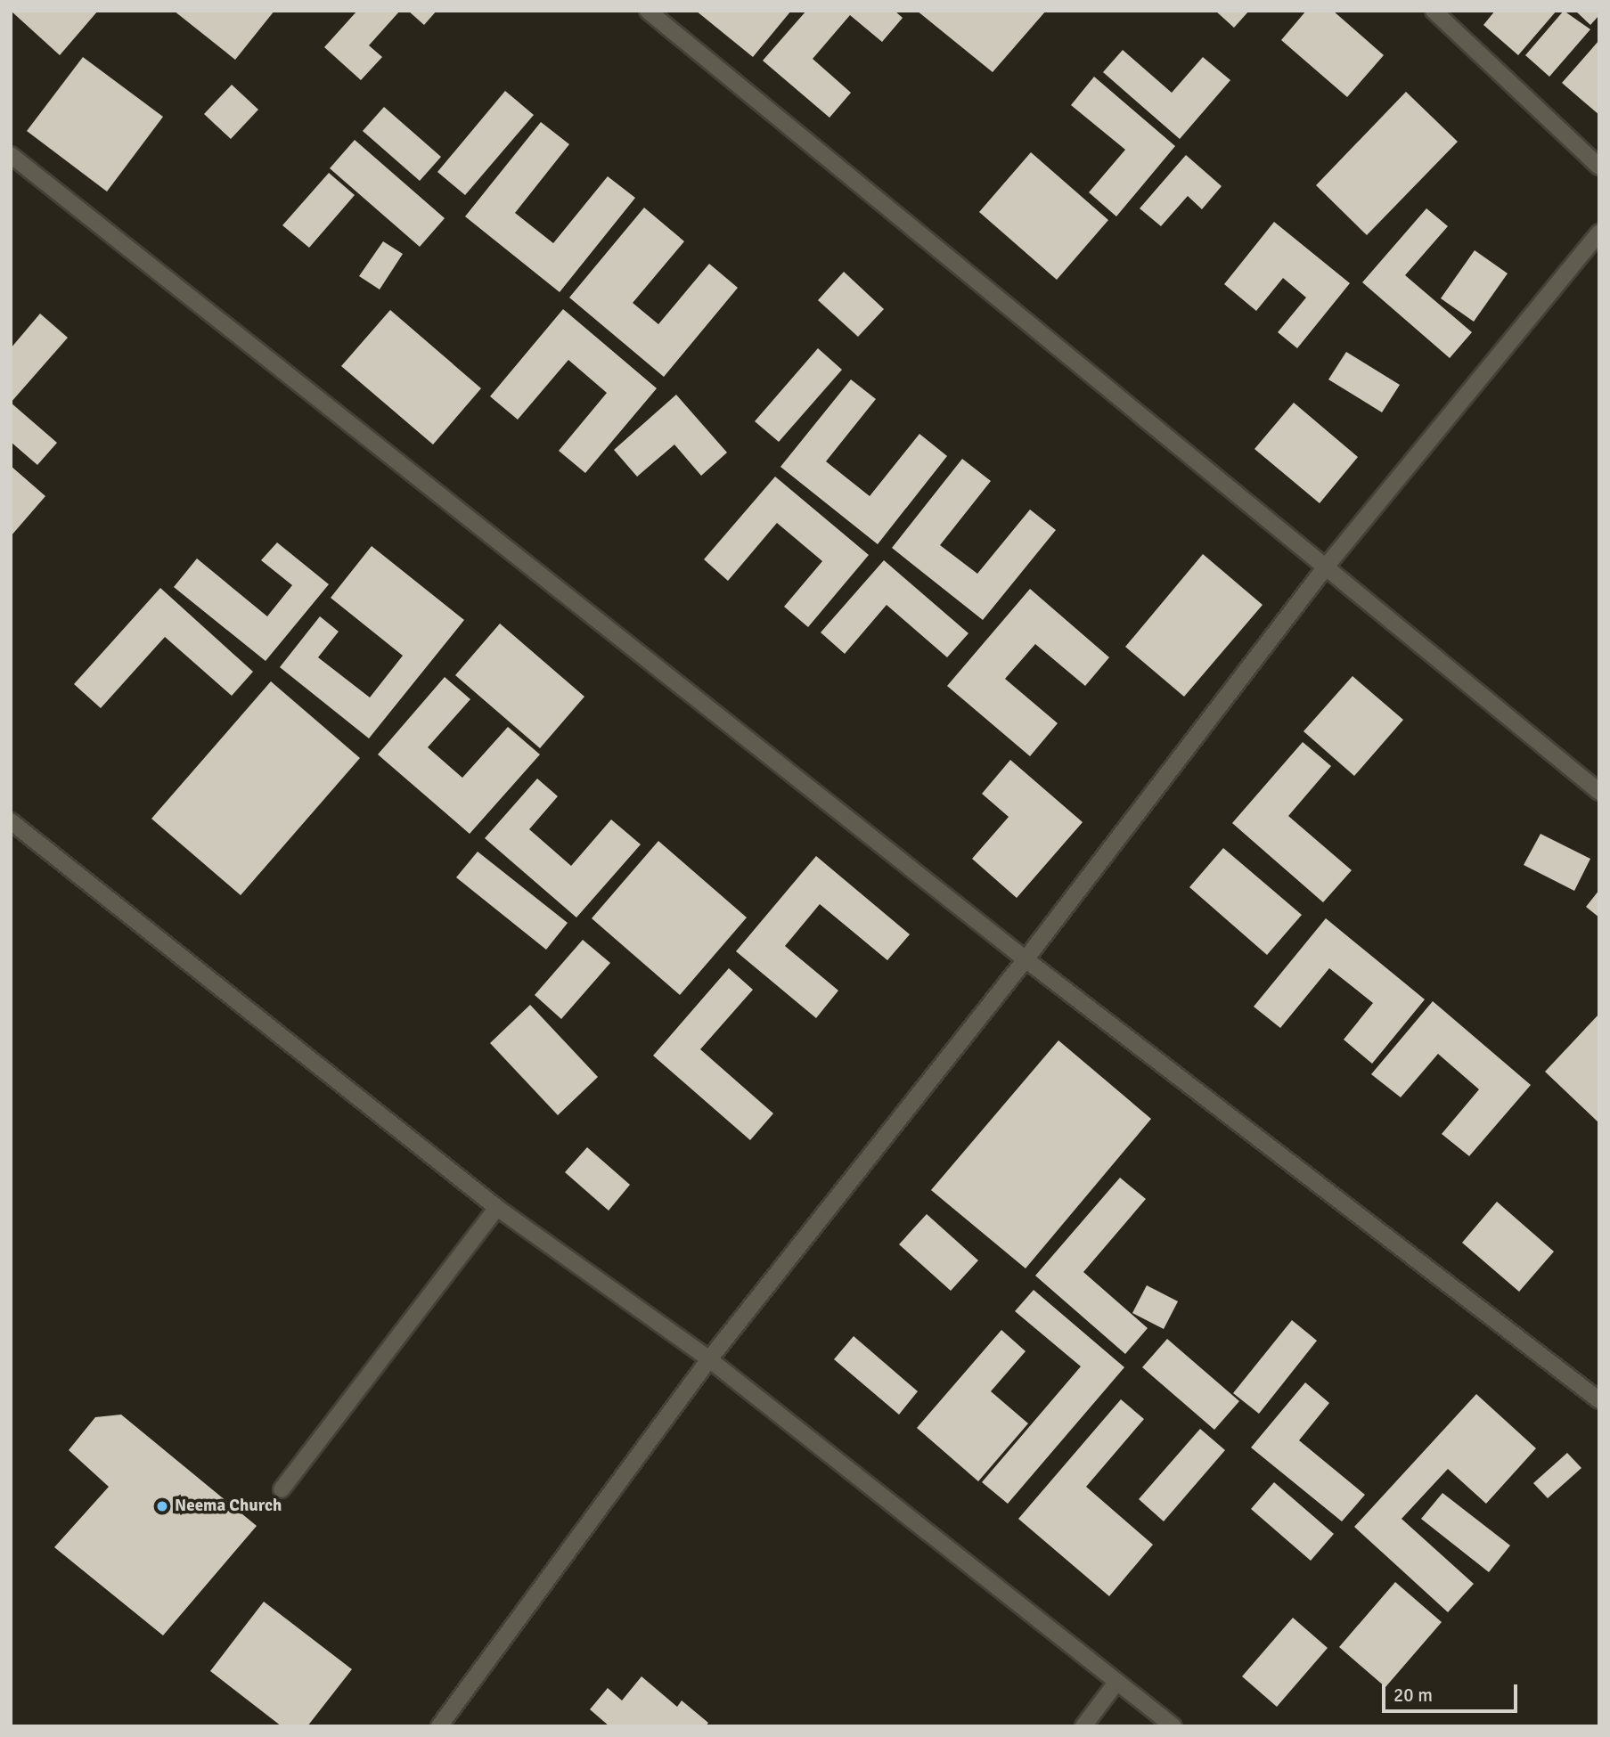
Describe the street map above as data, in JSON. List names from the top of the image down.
{
  "places": ["Neema Church"],
  "scale_bar": "20 m"
}
